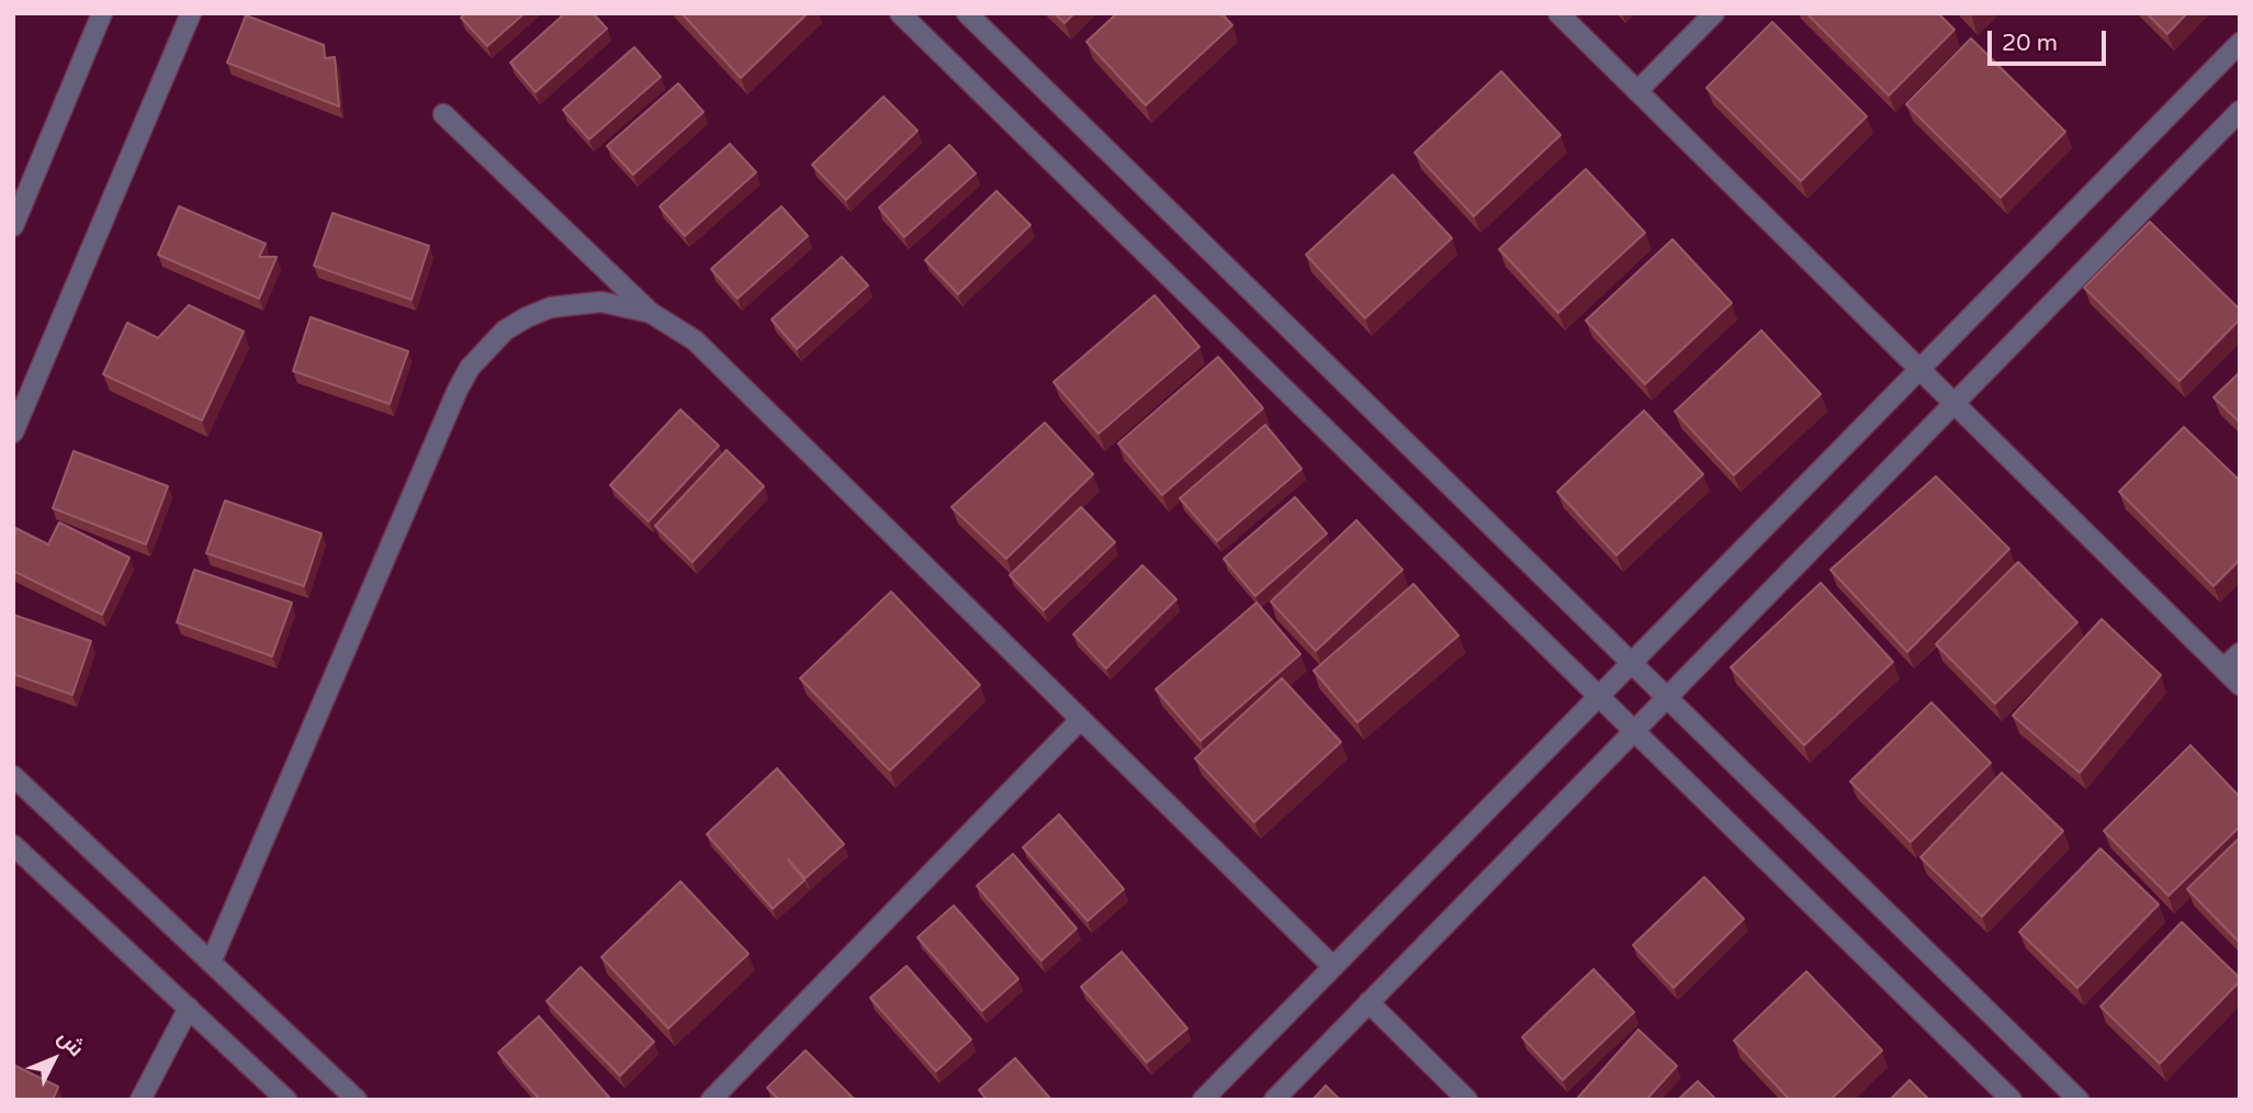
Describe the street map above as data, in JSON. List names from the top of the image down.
{
  "scale_bar": "20 m",
  "north": "top right"
}
